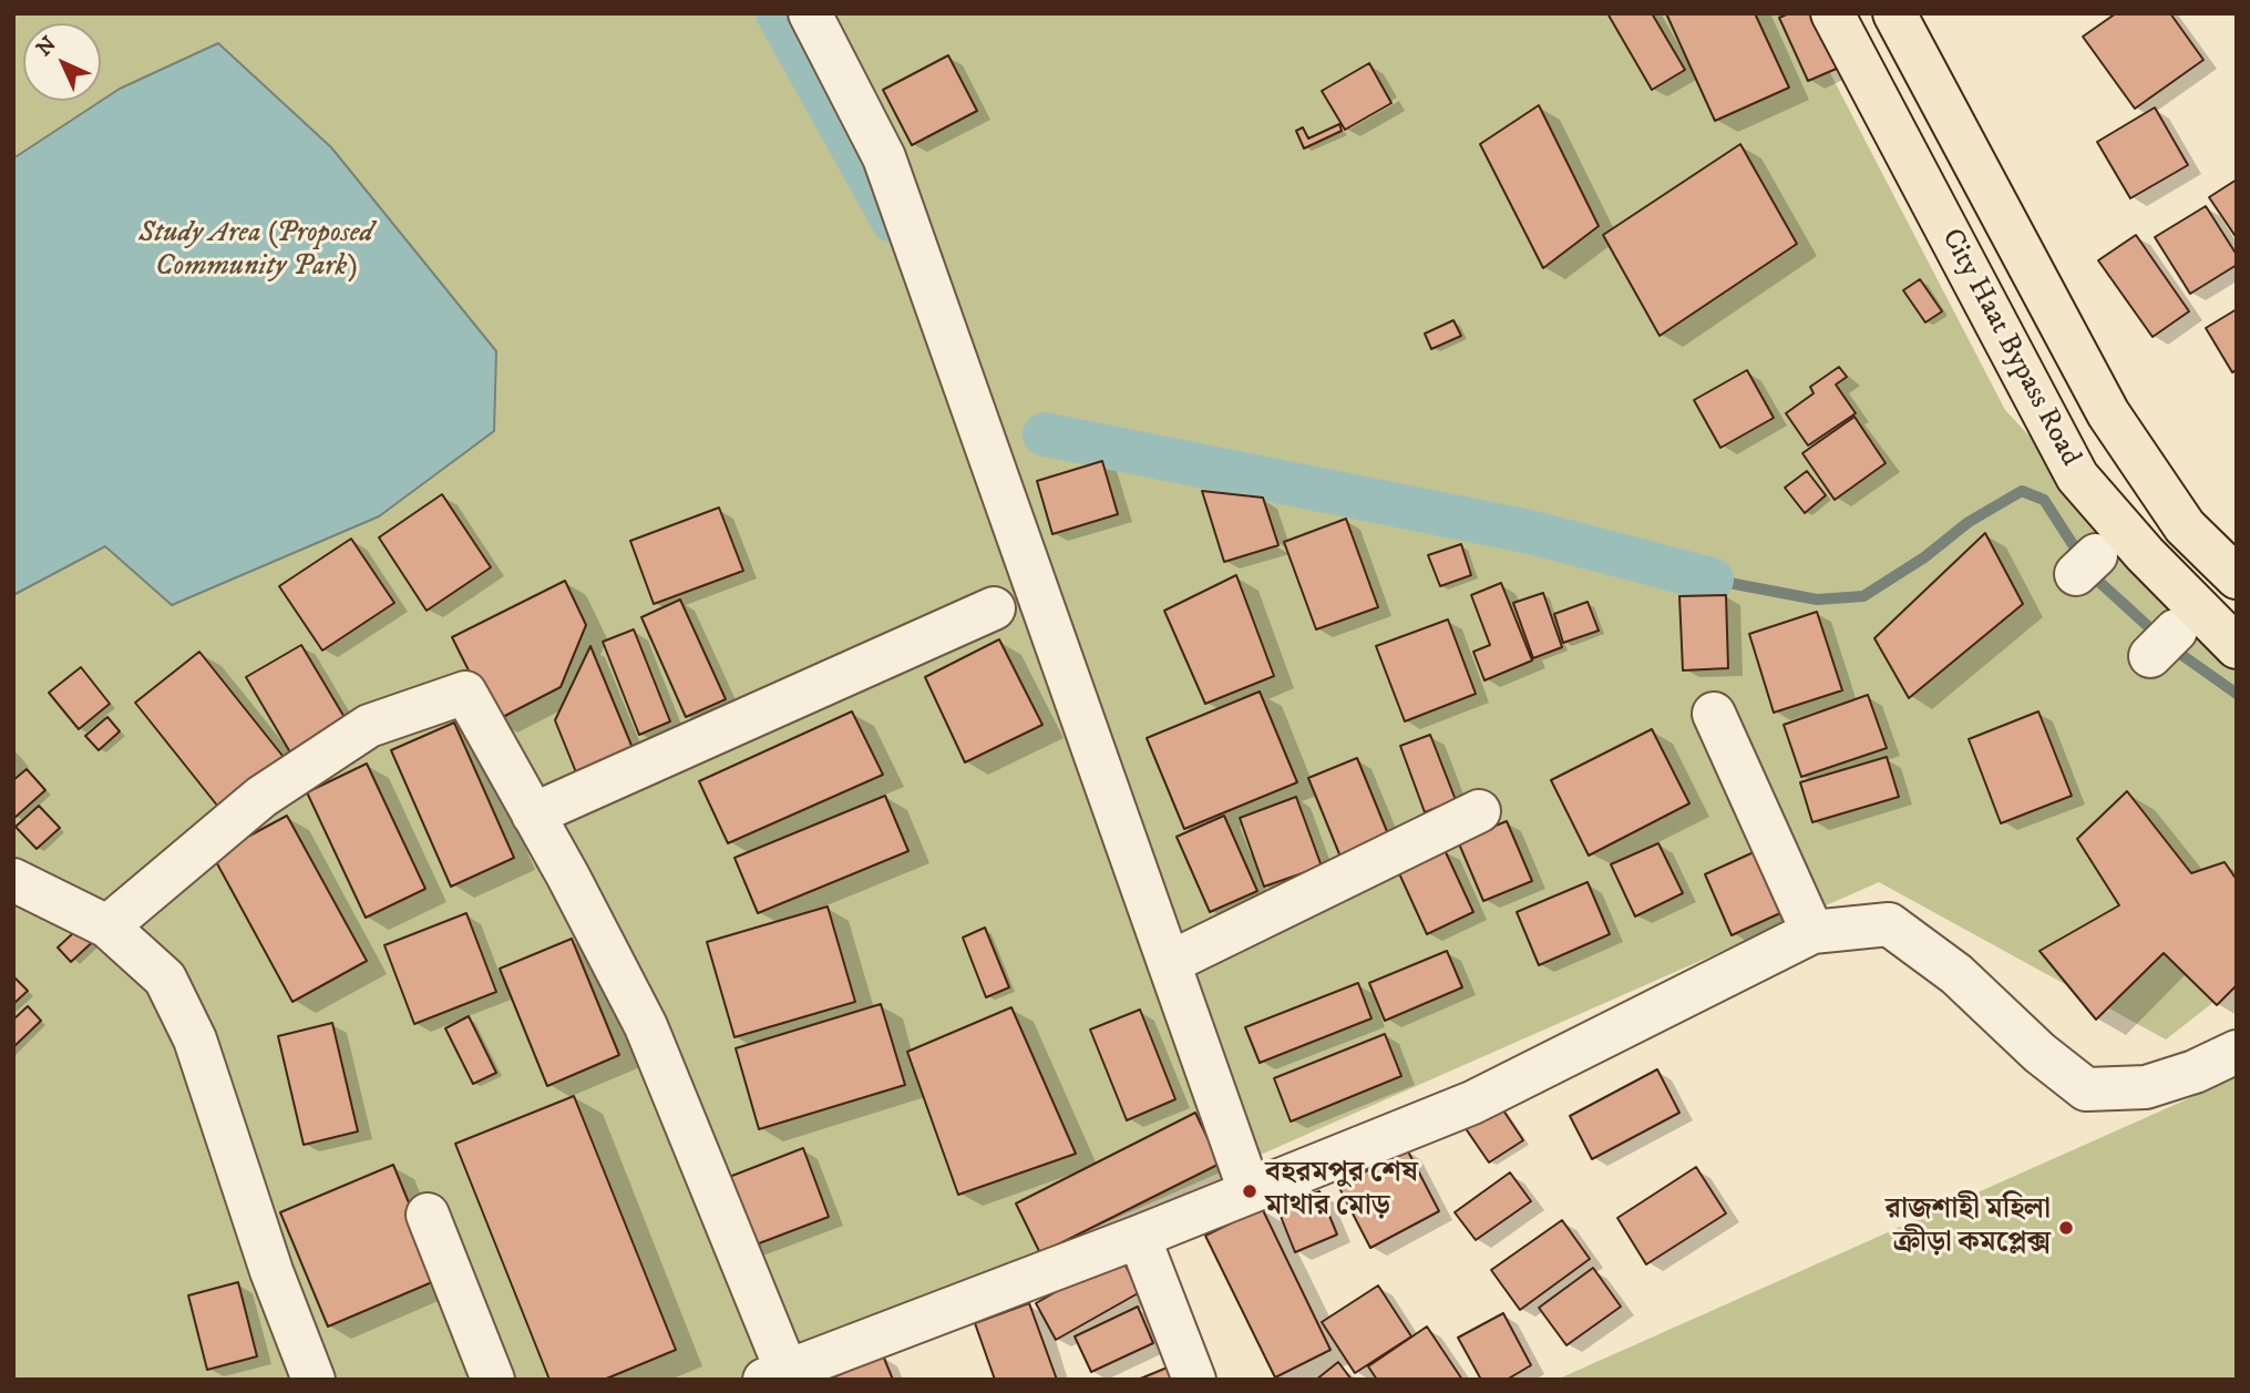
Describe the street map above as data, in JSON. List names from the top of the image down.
{
  "streets": {
    "main road": ["City Haat Bypass Road"]
  },
  "parks": ["Study Area (Proposed Community Park)"],
  "places": ["বহরমপুর শেষ মাথার মোড়", "রাজশাহী মহিলা ক্রীড়া কমপ্লেক্স"],
  "north": "top left"
}
